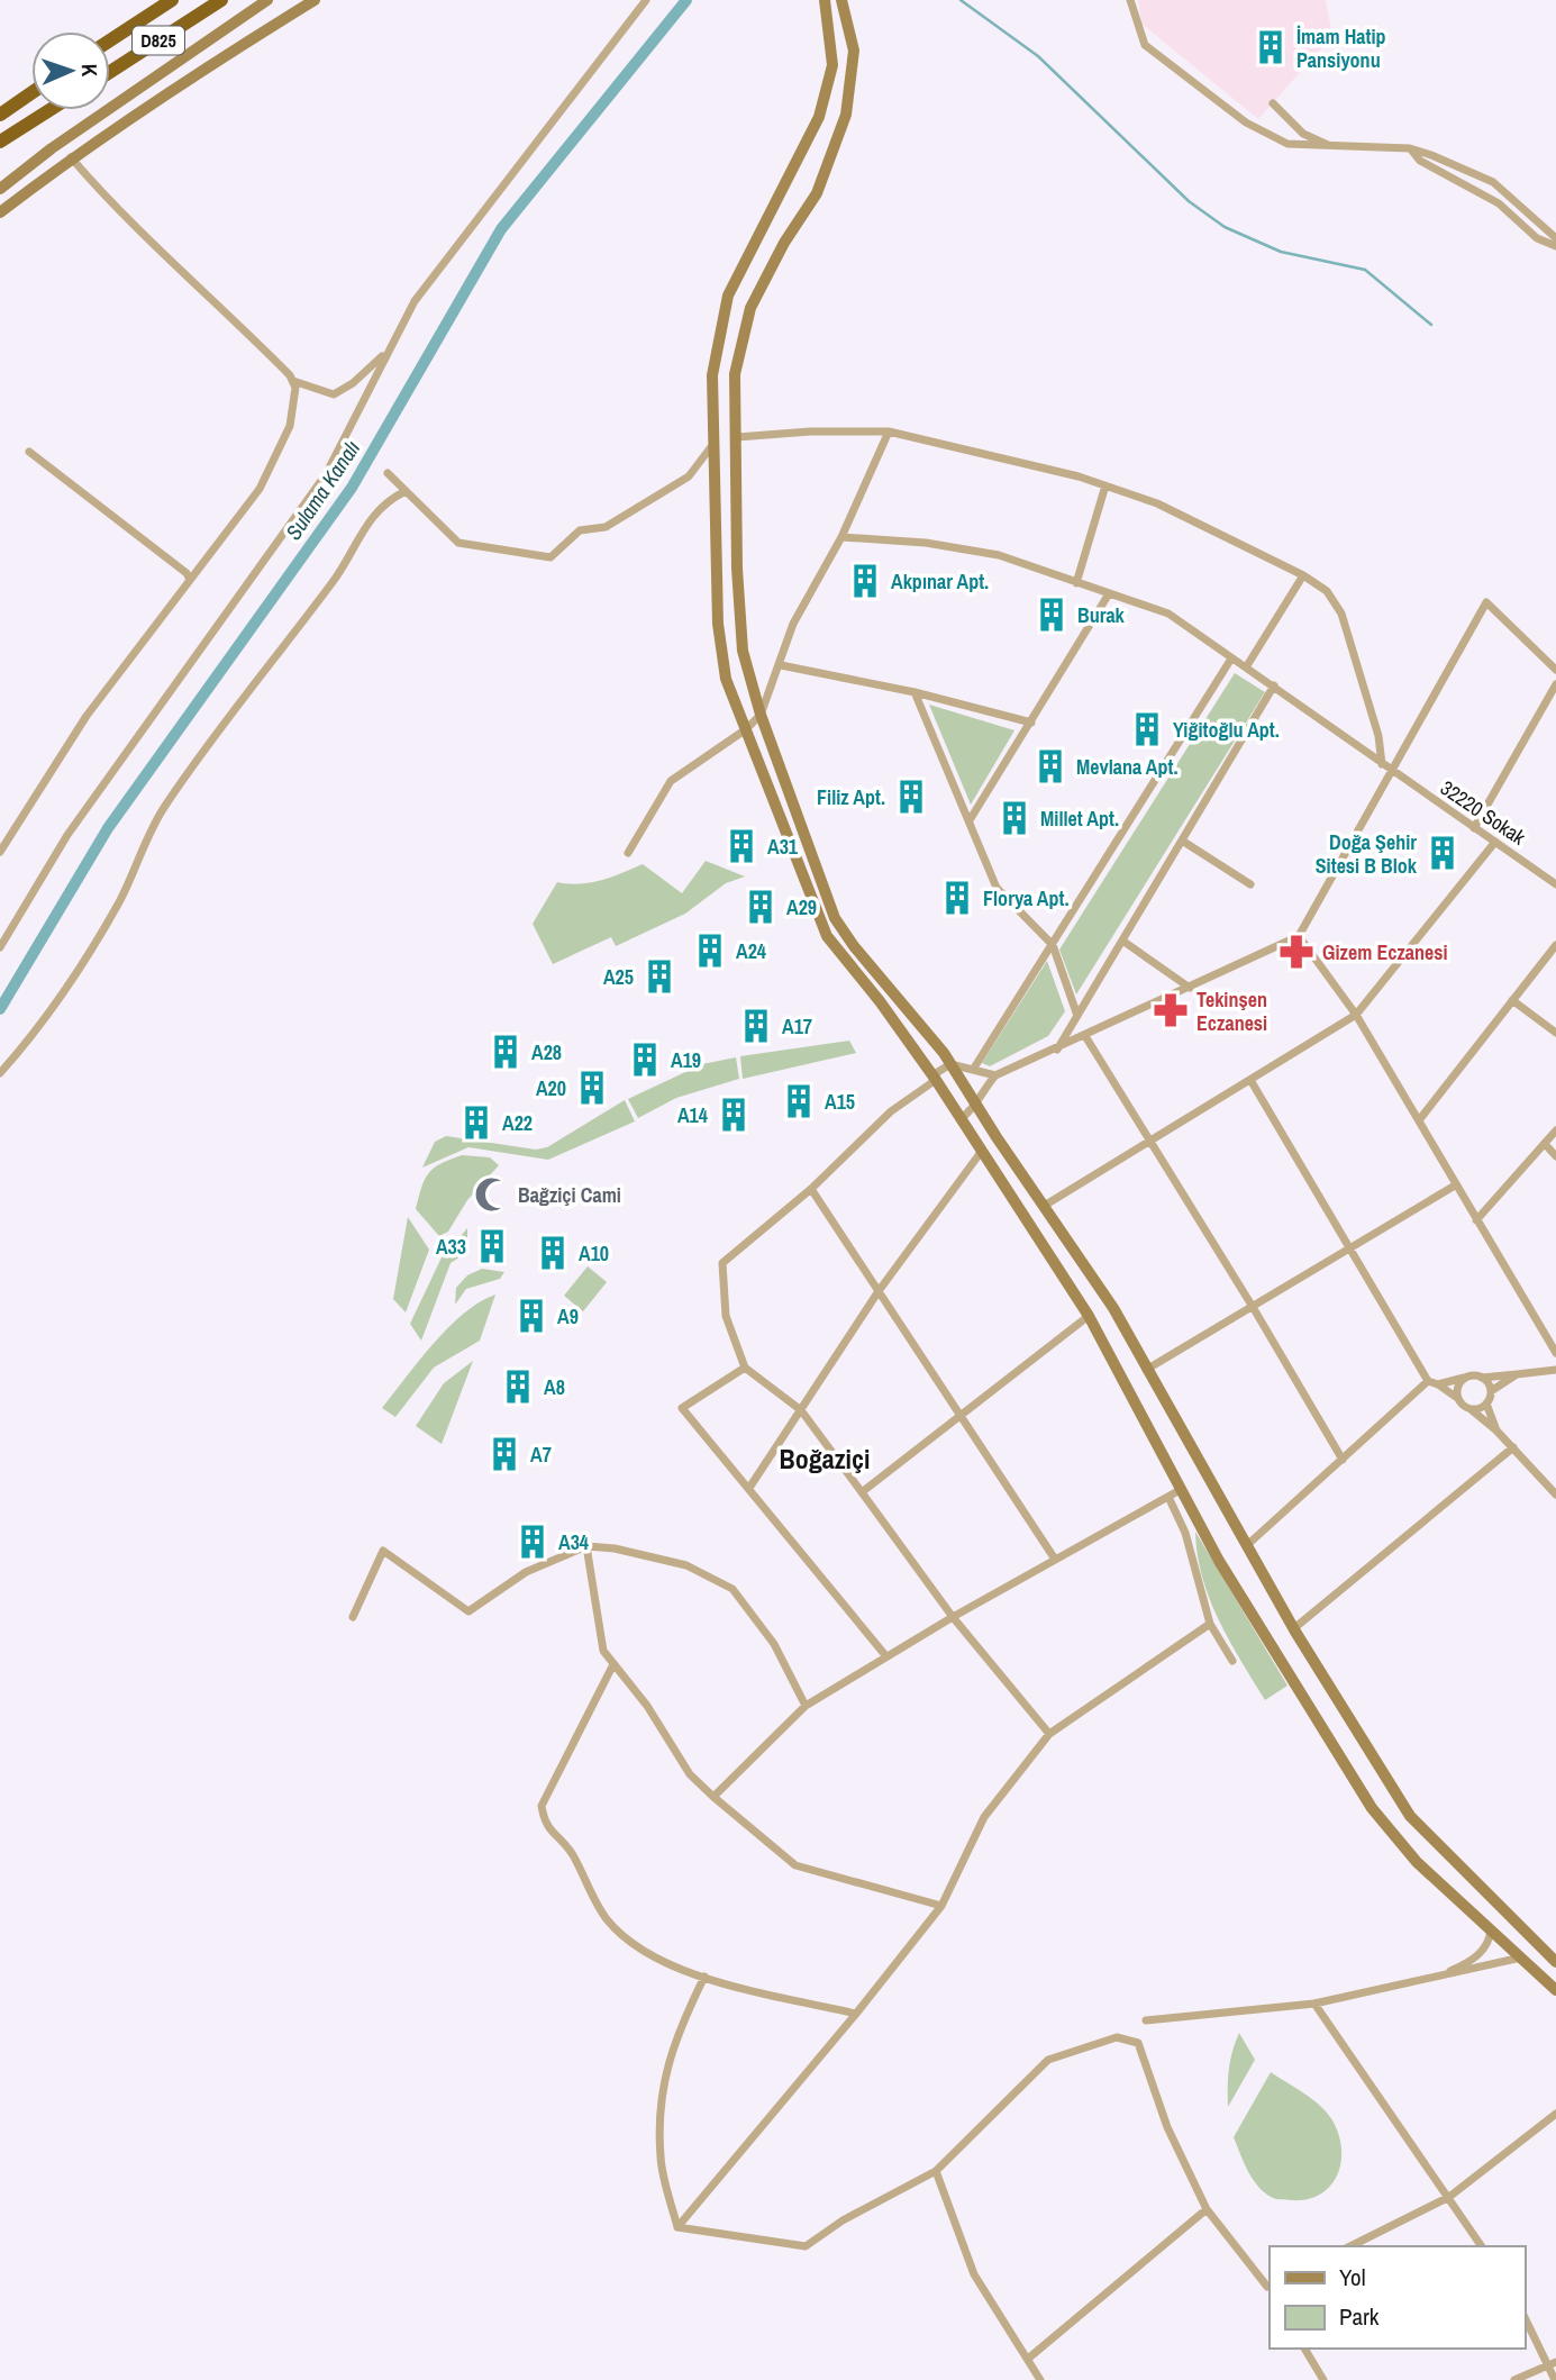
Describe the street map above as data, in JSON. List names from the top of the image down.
{
  "streets": {
    "highway": ["D825"],
    "street": ["32220 Sokak"]
  },
  "districts": ["Boğaziçi"],
  "water": ["Sulama Kanalı"],
  "places": {
    "building": [
      "İmam Hatip Pansiyonu",
      "Akpınar Apt.",
      "Burak",
      "Yiğitoğlu Apt.",
      "Mevlana Apt.",
      "Filiz Apt.",
      "Millet Apt.",
      "A31",
      "Doğa Şehir Sitesi B Blok",
      "Florya Apt.",
      "A29",
      "A24",
      "A25",
      "A17",
      "A28",
      "A19",
      "A20",
      "A15",
      "A14",
      "A22",
      "A33",
      "A10",
      "A9",
      "A8",
      "A7",
      "A34"
    ],
    "pharmacy": ["Gizem Eczanesi", "Tekinşen Eczanesi"],
    "mosque": ["Bağziçi Cami"]
  },
  "legend": ["Yol", "Park"],
  "north": "right"
}
